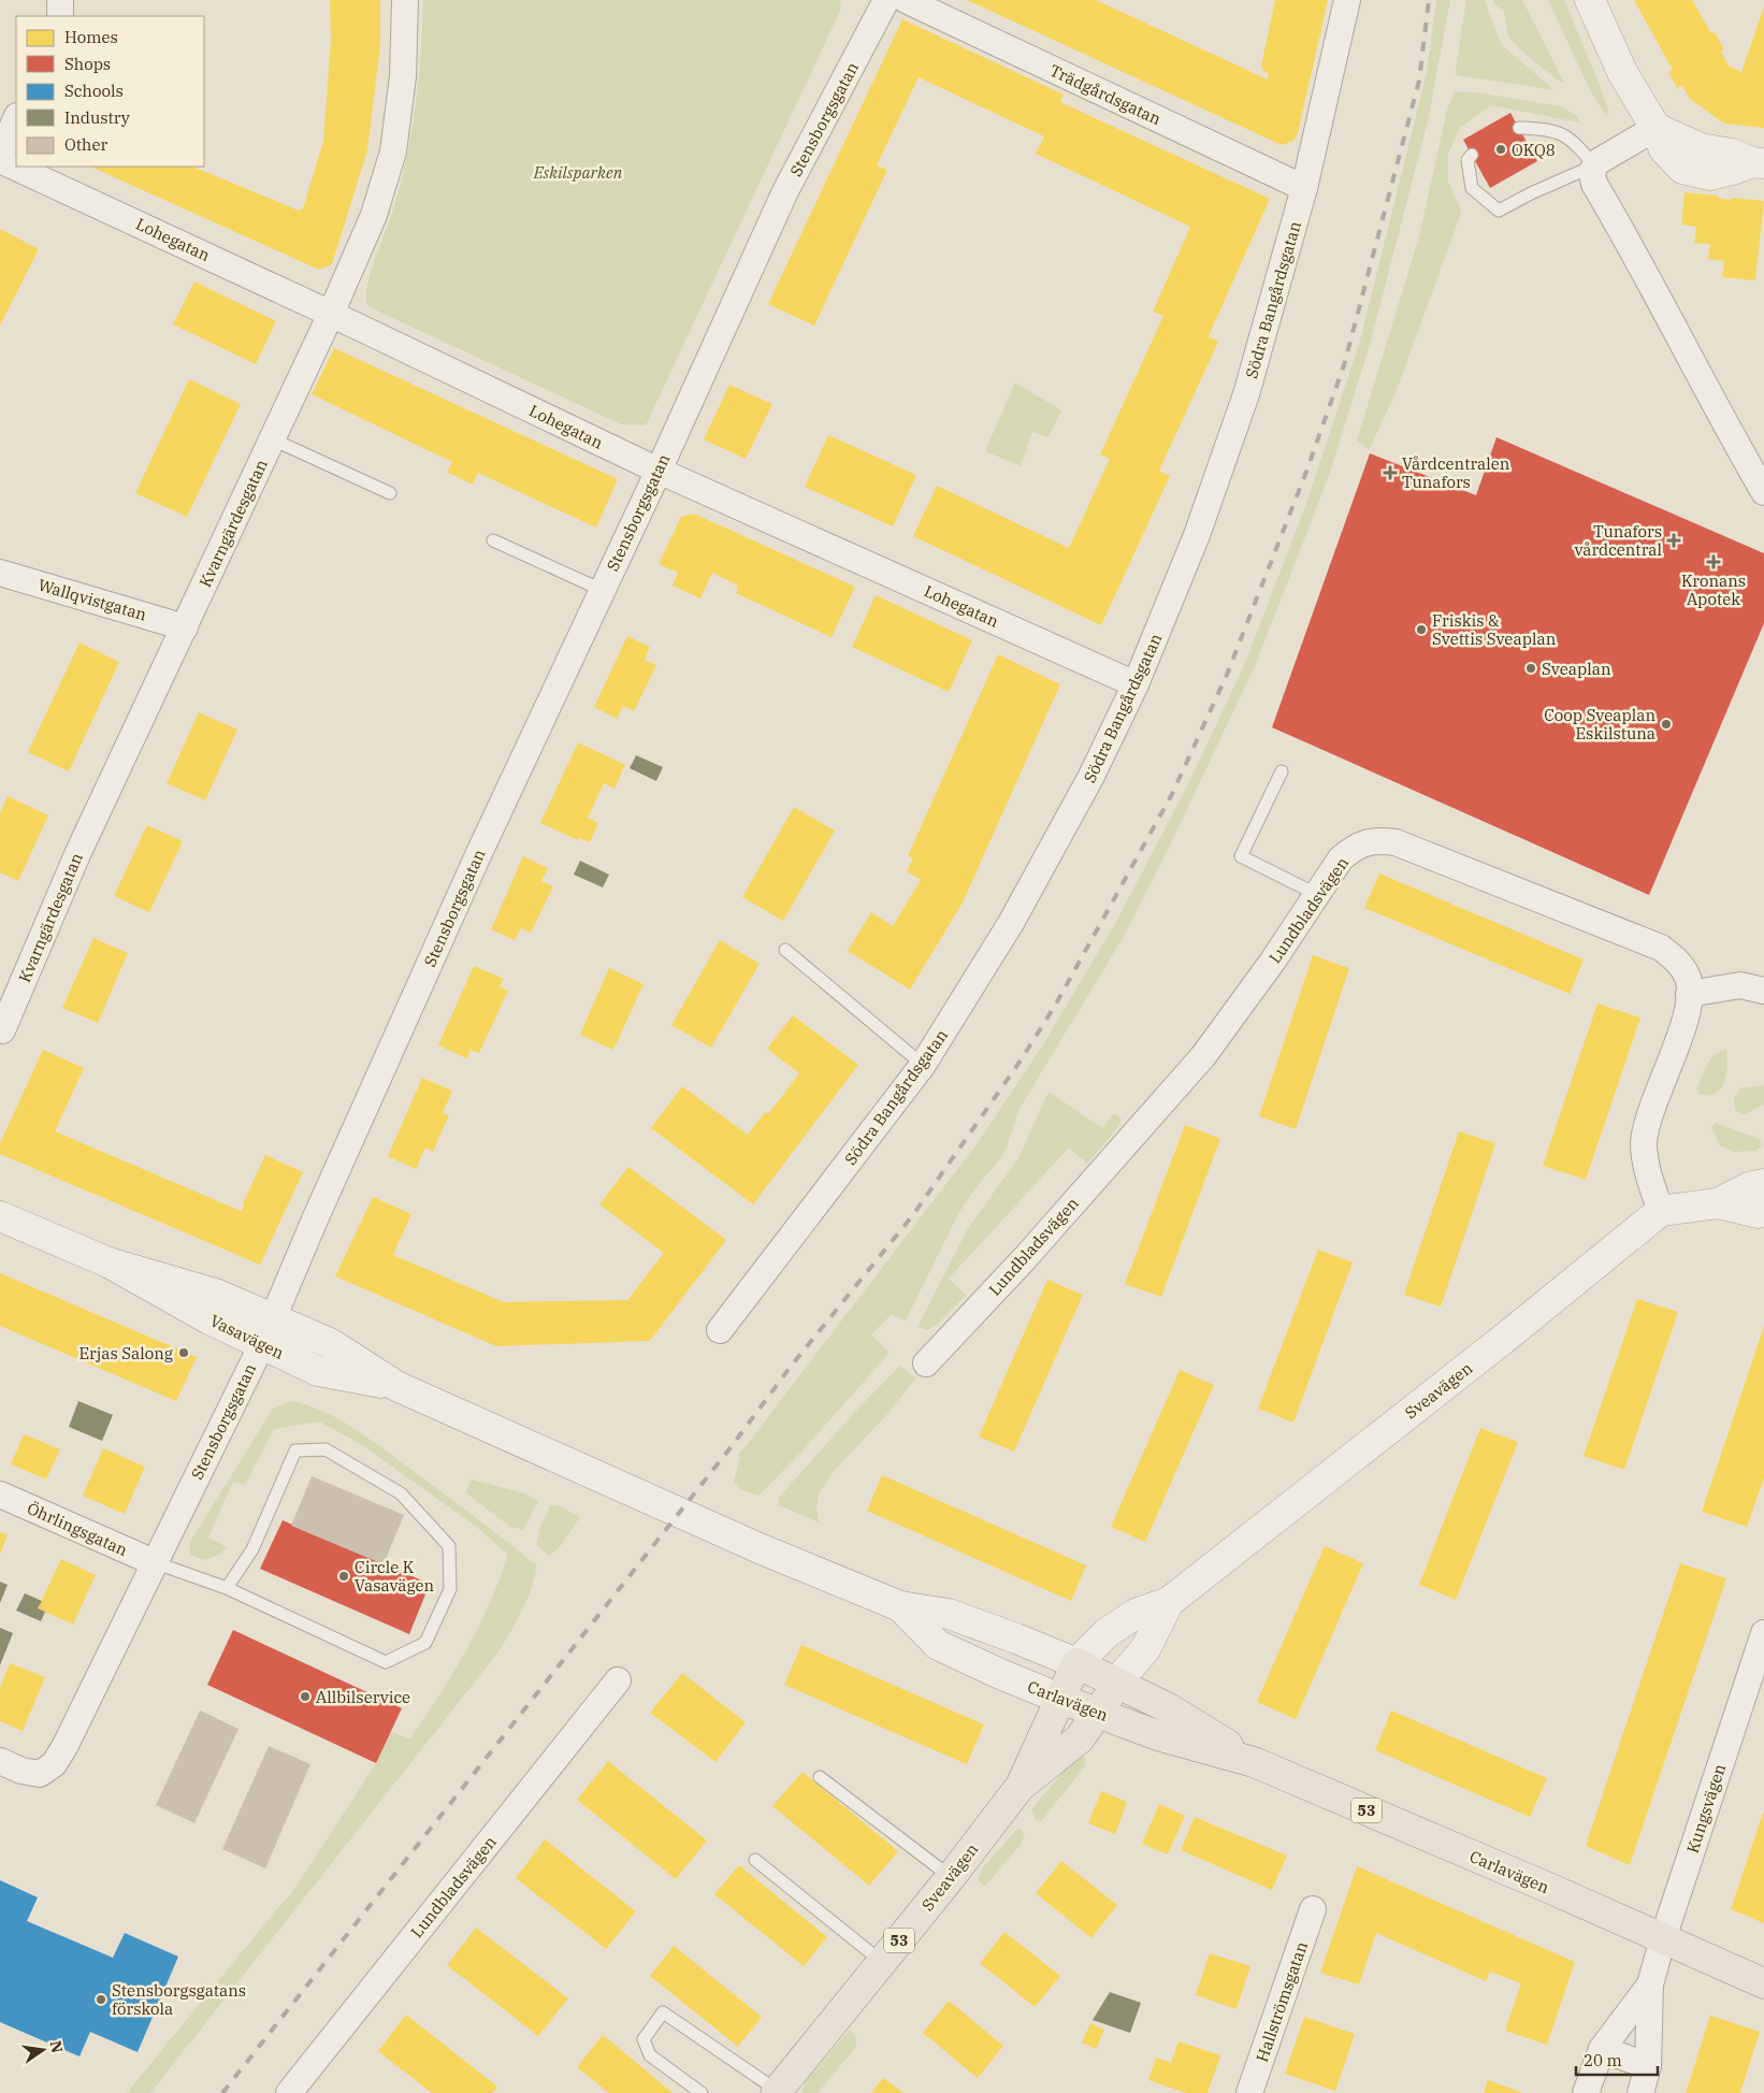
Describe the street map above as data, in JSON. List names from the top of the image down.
{
  "streets": {
    "main road": [
      "Vasavägen",
      "Sveavägen",
      "Carlavägen",
      "53"
    ],
    "street": [
      "Trädgårdsgatan",
      "Stensborgsgatan",
      "Lohegatan",
      "Södra Bangårdsgatan",
      "Kvarngärdesgatan",
      "Wallqvistgatan",
      "Lundbladsvägen",
      "Öhrlingsgatan",
      "Kungsvägen",
      "Hallströmsgatan"
    ]
  },
  "crossings": [
    ["Trädgårdsgatan", "Södra Bangårdsgatan"],
    ["Stensborgsgatan", "Lohegatan"],
    ["Stensborgsgatan", "Vasavägen"],
    ["Stensborgsgatan", "Öhrlingsgatan"],
    ["Lohegatan", "Södra Bangårdsgatan"],
    ["Lohegatan", "Kvarngärdesgatan"],
    ["Kvarngärdesgatan", "Wallqvistgatan"],
    ["Lundbladsvägen", "Sveavägen"],
    ["Vasavägen", "Carlavägen"],
    ["Sveavägen", "Carlavägen"],
    ["Carlavägen", "Kungsvägen"]
  ],
  "parks": ["Eskilsparken"],
  "places": {
    "other": [
      "OKQ8",
      "Friskis & Svettis Sveaplan",
      "Sveaplan",
      "Coop Sveaplan Eskilstuna",
      "Erjas Salong",
      "Circle K Vasavägen",
      "Allbilservice",
      "Stensborgsgatans förskola"
    ],
    "health": ["Vårdcentralen Tunafors", "Tunafors vårdcentral", "Kronans Apotek"]
  },
  "legend": [
    "Homes",
    "Shops",
    "Schools",
    "Industry",
    "Other"
  ],
  "scale_bar": "20 m",
  "north": "right"
}
